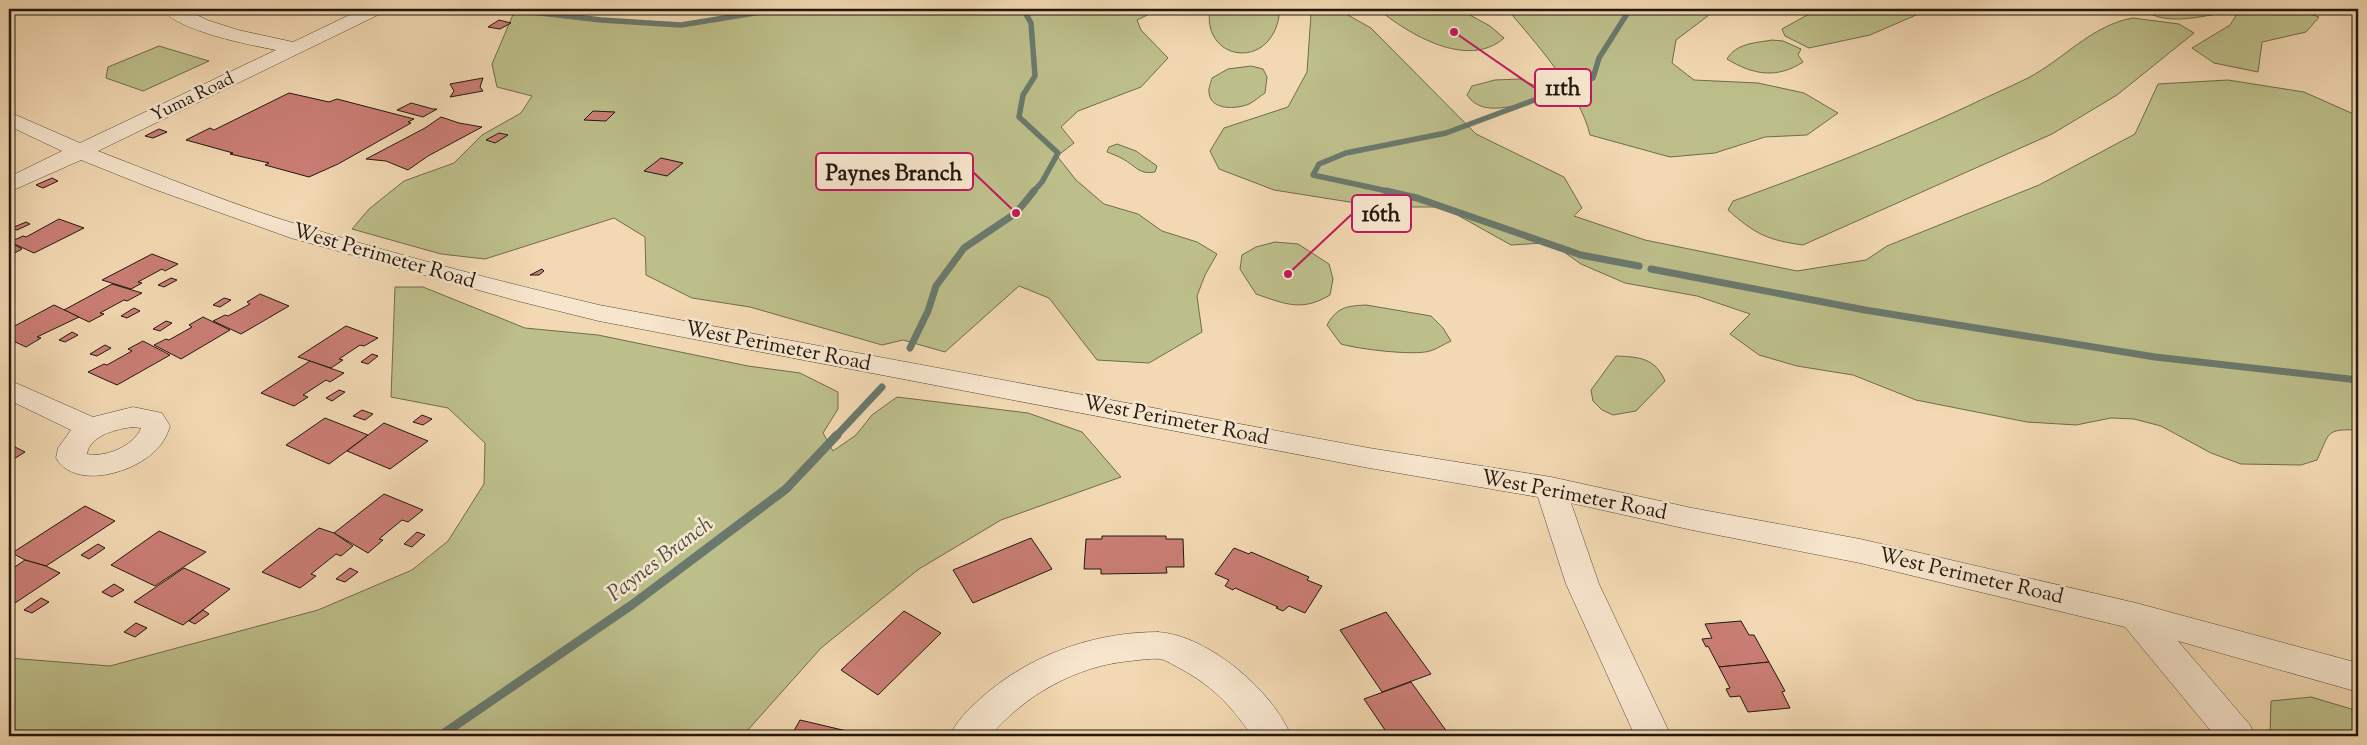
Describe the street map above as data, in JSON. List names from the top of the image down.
{
  "streets": {
    "street": ["Yuma Road", "West Perimeter Road"]
  },
  "crossings": [
    ["Yuma Road", "West Perimeter Road"]
  ],
  "water": ["Paynes Branch"],
  "places": ["11th", "Paynes Branch", "16th"]
}
